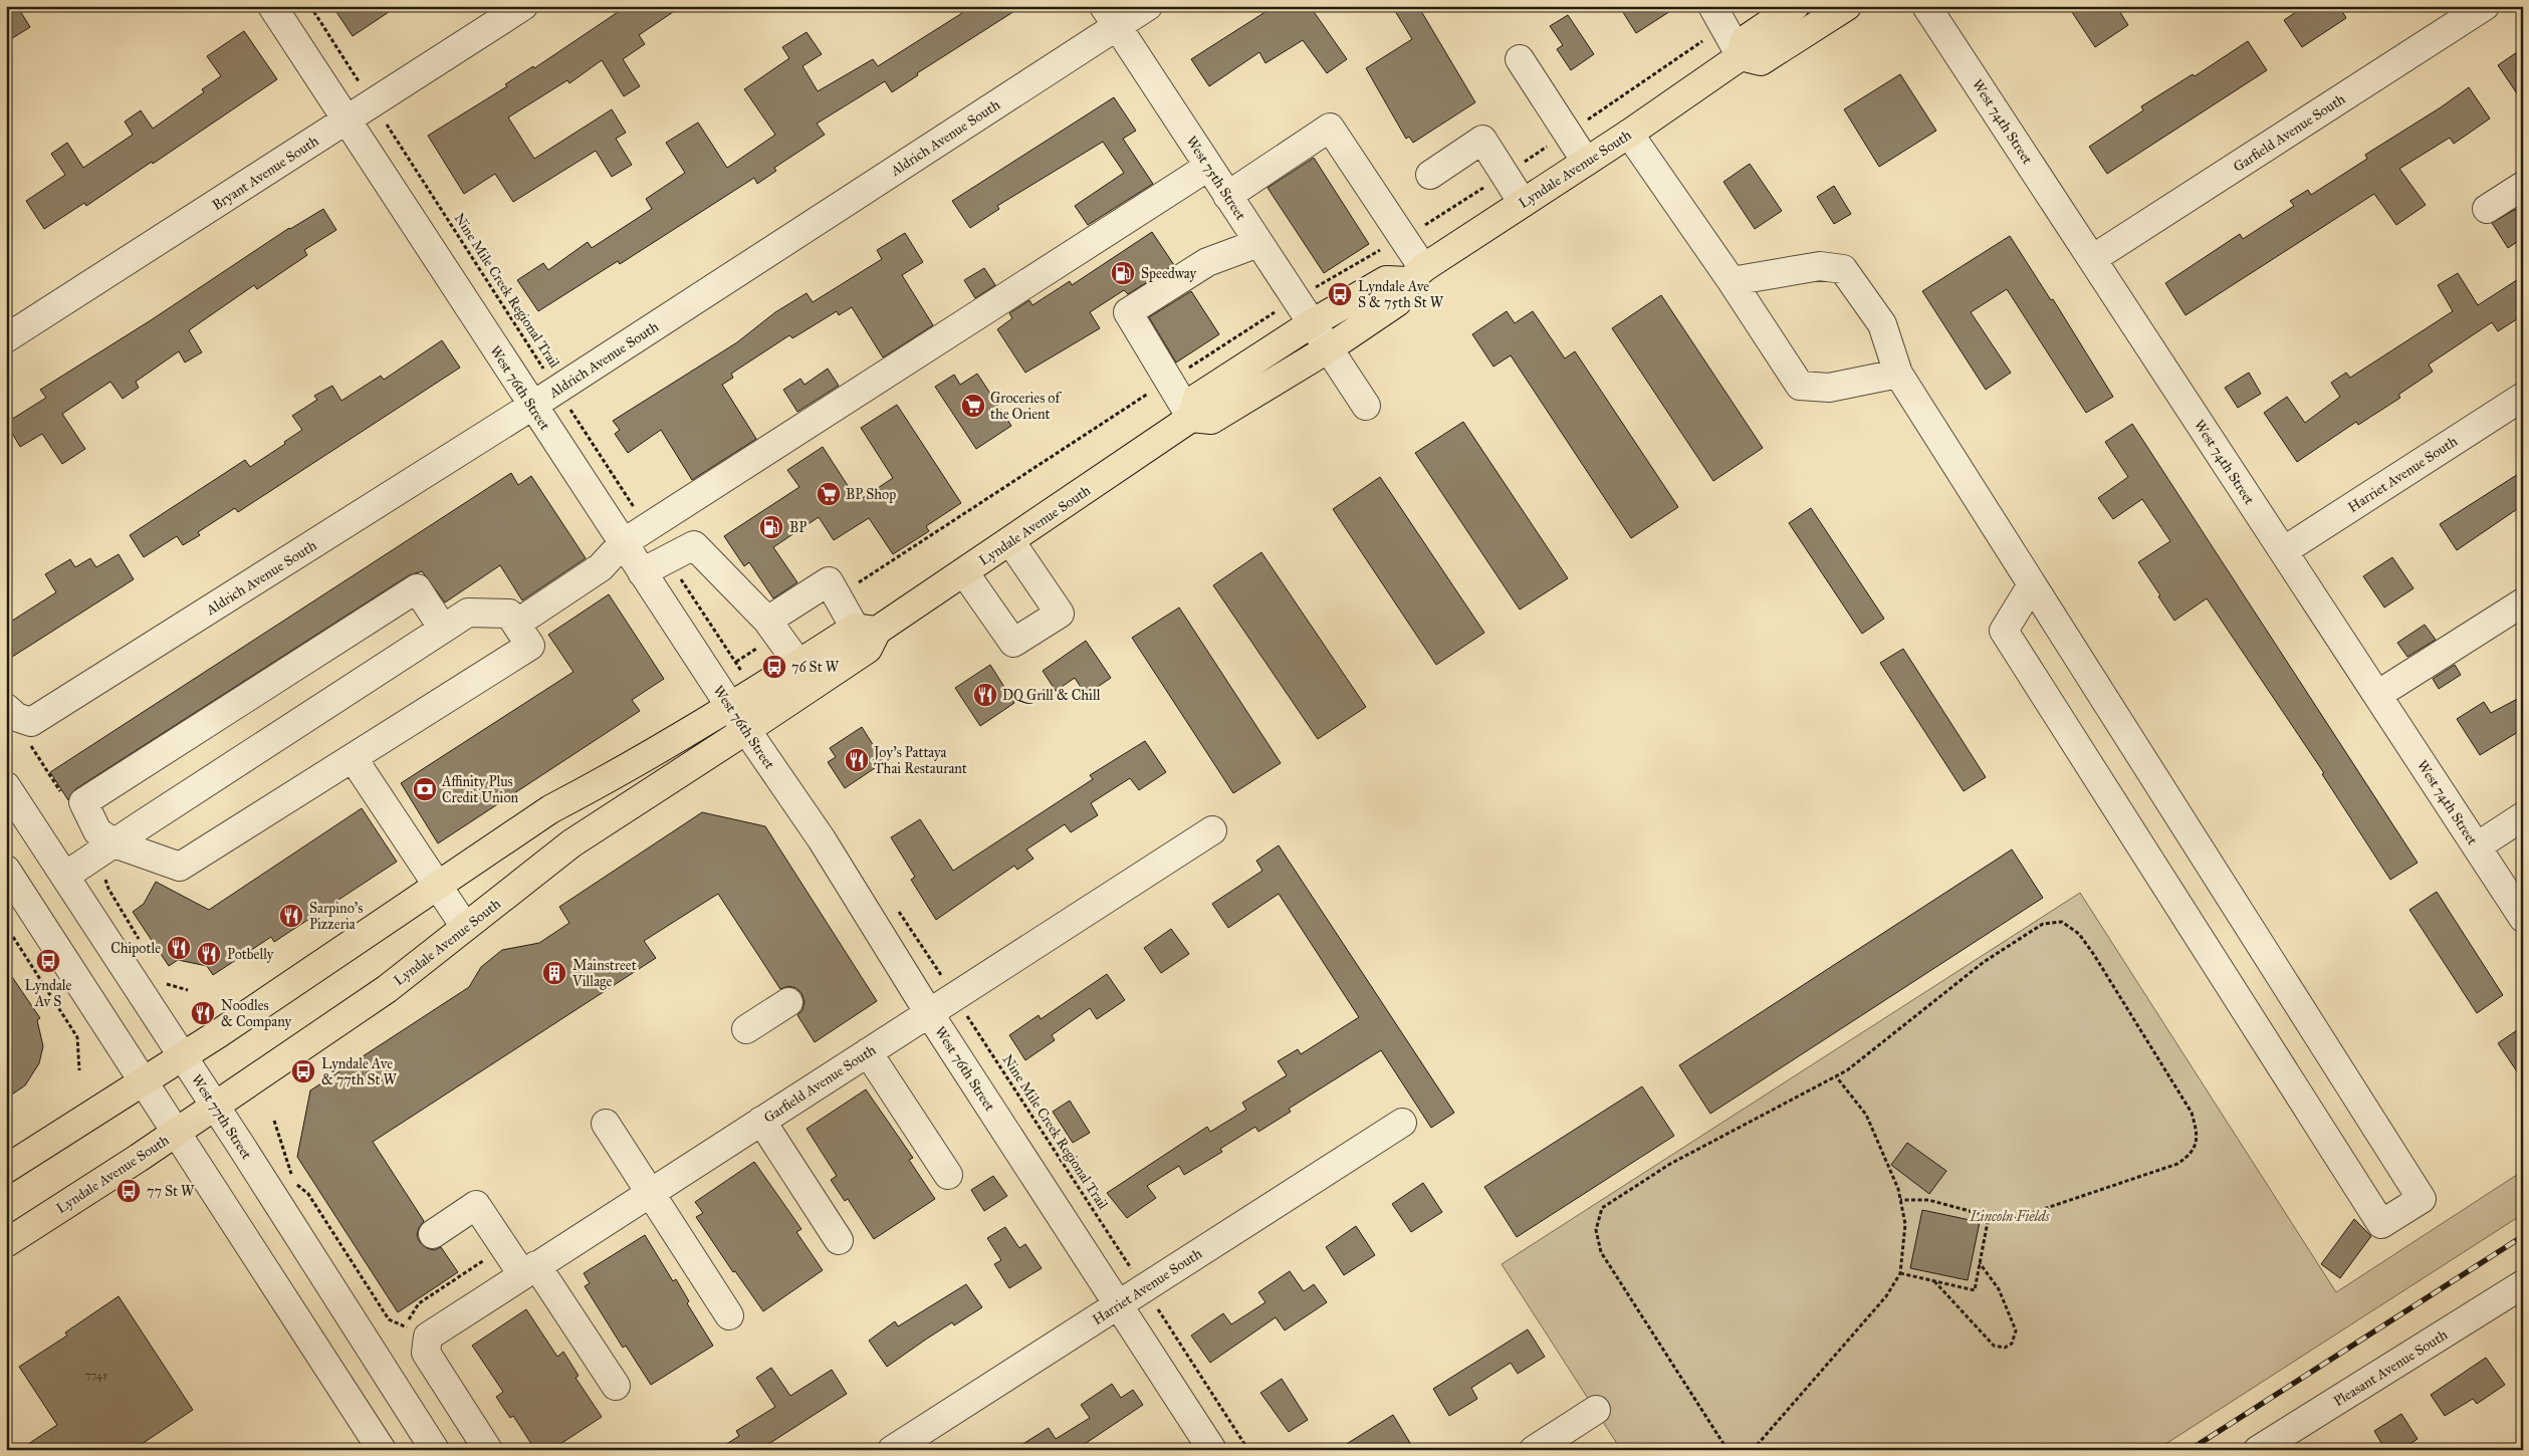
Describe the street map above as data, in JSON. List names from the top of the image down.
{
  "streets": {
    "main road": ["Lyndale Avenue South"],
    "street": [
      "West 74th Street",
      "Garfield Avenue South",
      "Aldrich Avenue South",
      "Bryant Avenue South",
      "West 75th Street",
      "West 76th Street",
      "Harriet Avenue South",
      "West 77th Street",
      "Pleasant Avenue South"
    ],
    "path": ["Nine Mile Creek Regional Trail"]
  },
  "crossings": [
    ["West 74th Street", "Garfield Avenue South"],
    ["West 74th Street", "Harriet Avenue South"],
    ["Garfield Avenue South", "West 76th Street"],
    ["Aldrich Avenue South", "West 75th Street"],
    ["Aldrich Avenue South", "Nine Mile Creek Regional Trail"],
    ["Aldrich Avenue South", "West 76th Street"],
    ["Lyndale Avenue South", "West 75th Street"],
    ["Lyndale Avenue South", "West 76th Street"],
    ["Lyndale Avenue South", "West 77th Street"],
    ["Bryant Avenue South", "Nine Mile Creek Regional Trail"],
    ["Bryant Avenue South", "West 76th Street"],
    ["West 76th Street", "Harriet Avenue South"]
  ],
  "parks": ["Lincoln Fields"],
  "places": {
    "fuel station": ["Speedway", "BP"],
    "bus stop": [
      "Lyndale Ave S & 75th St W",
      "76 St W",
      "Lyndale Av S",
      "Lyndale Ave & 77th St W",
      "77 St W"
    ],
    "supermarket": ["Groceries of the Orient", "BP Shop"],
    "restaurant": [
      "DQ Grill & Chill",
      "Joy's Pattaya Thai Restaurant",
      "Sarpino's Pizzeria",
      "Chipotle",
      "Potbelly",
      "Noodles & Company"
    ],
    "bank": ["Affinity Plus Credit Union"],
    "building": ["Mainstreet Village"]
  },
  "house_numbers": ["7745"]
}
